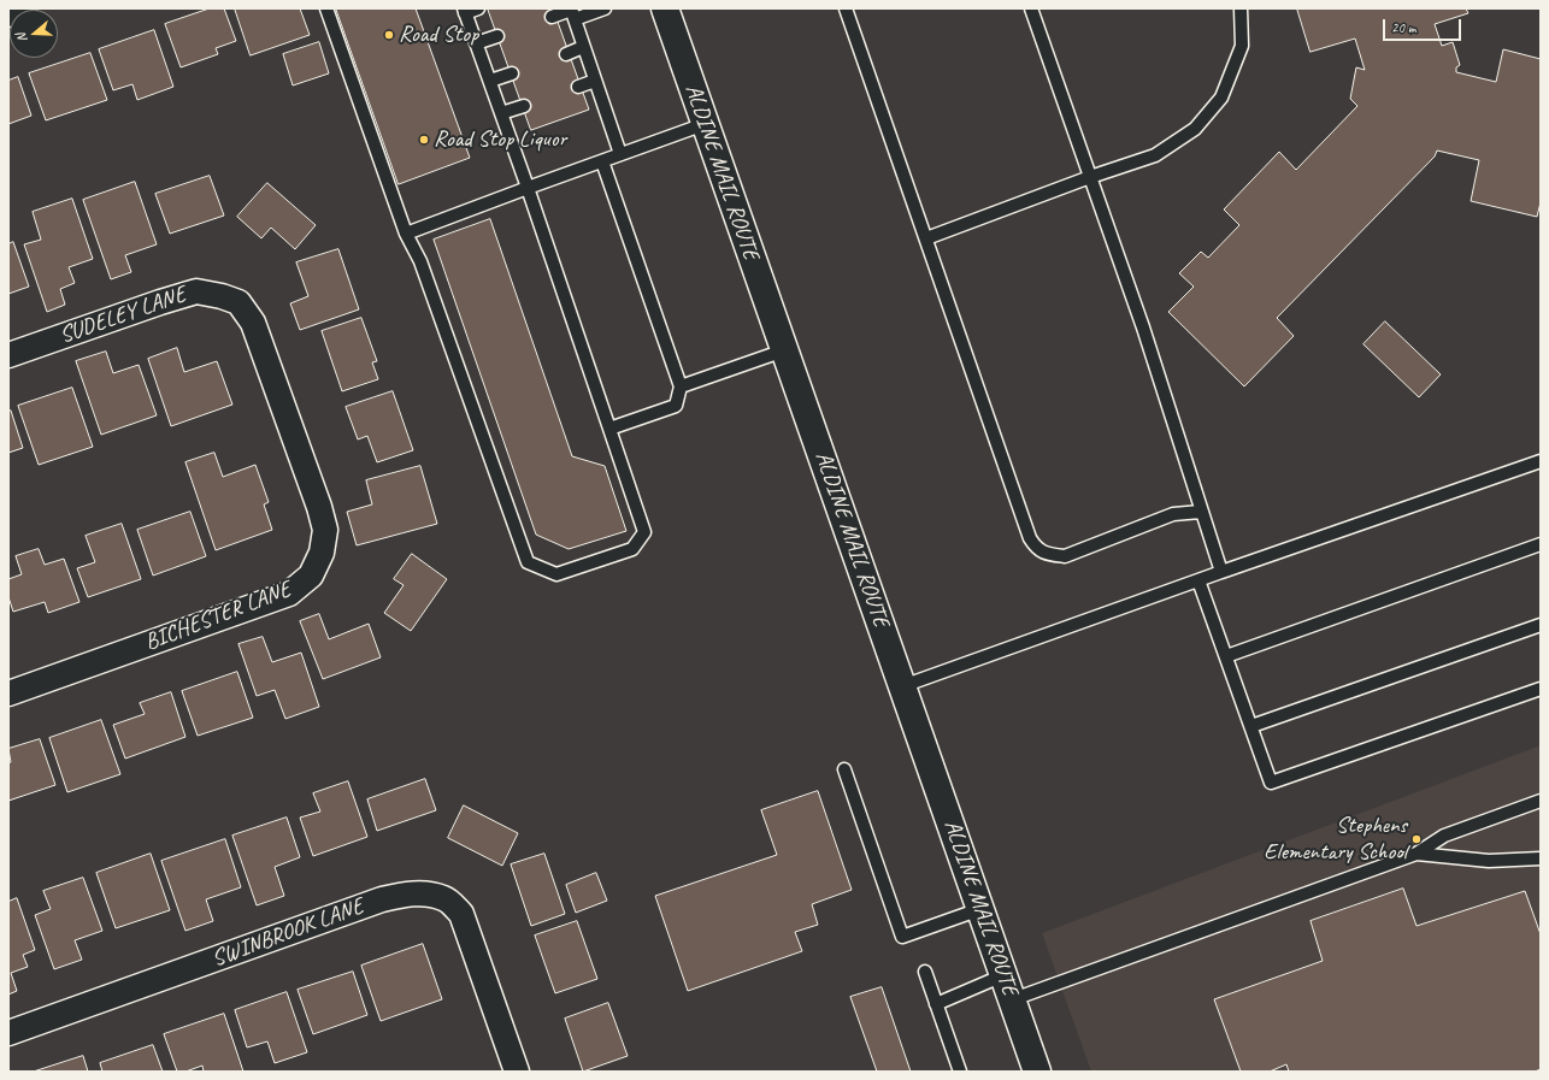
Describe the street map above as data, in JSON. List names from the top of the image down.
{
  "streets": {
    "main road": ["ALDINE MAIL ROUTE"],
    "street": ["SUDELEY LANE", "BICHESTER LANE", "SWINBROOK LANE"]
  },
  "crossings": [
    ["SUDELEY LANE", "BICHESTER LANE"]
  ],
  "places": ["Road Stop", "Road Stop Liquor", "Stephens Elementary School"],
  "scale_bar": "20 m",
  "north": "left"
}
